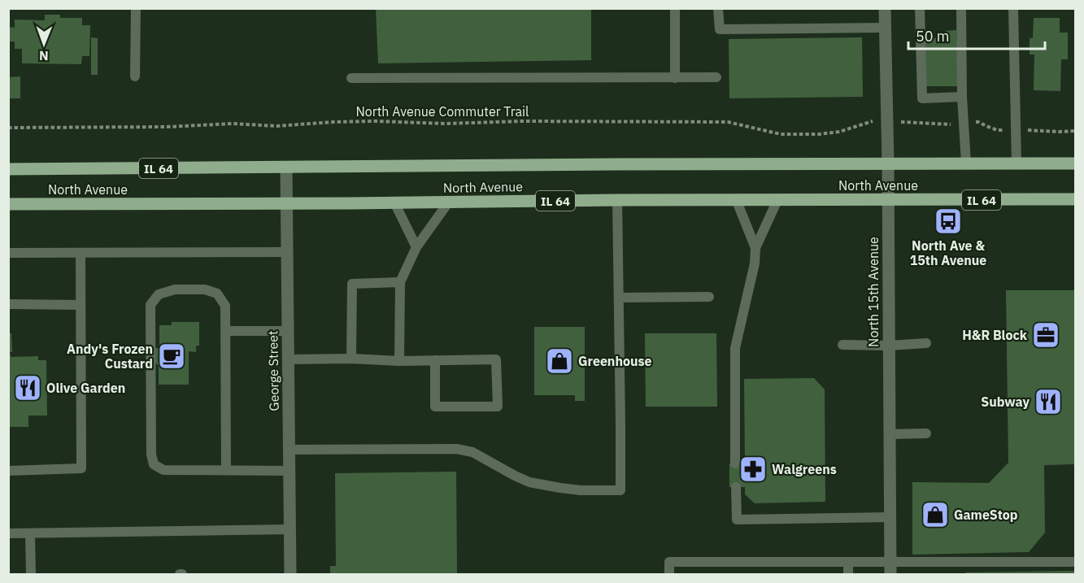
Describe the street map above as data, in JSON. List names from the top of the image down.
{
  "streets": {
    "main road": ["IL 64", "North Avenue"],
    "street": ["North 15th Avenue", "George Street"],
    "path": ["North Avenue Commuter Trail"]
  },
  "crossings": [
    ["North Avenue", "North 15th Avenue"],
    ["North Avenue", "George Street"]
  ],
  "places": {
    "bus stop": ["North Ave & 15th Avenue"],
    "office": ["H&R Block"],
    "cafe": ["Andy's Frozen Custard"],
    "shop": ["Greenhouse", "GameStop"],
    "restaurant": ["Olive Garden", "Subway"],
    "pharmacy": ["Walgreens"]
  },
  "scale_bar": "50 m",
  "north": "bottom"
}
